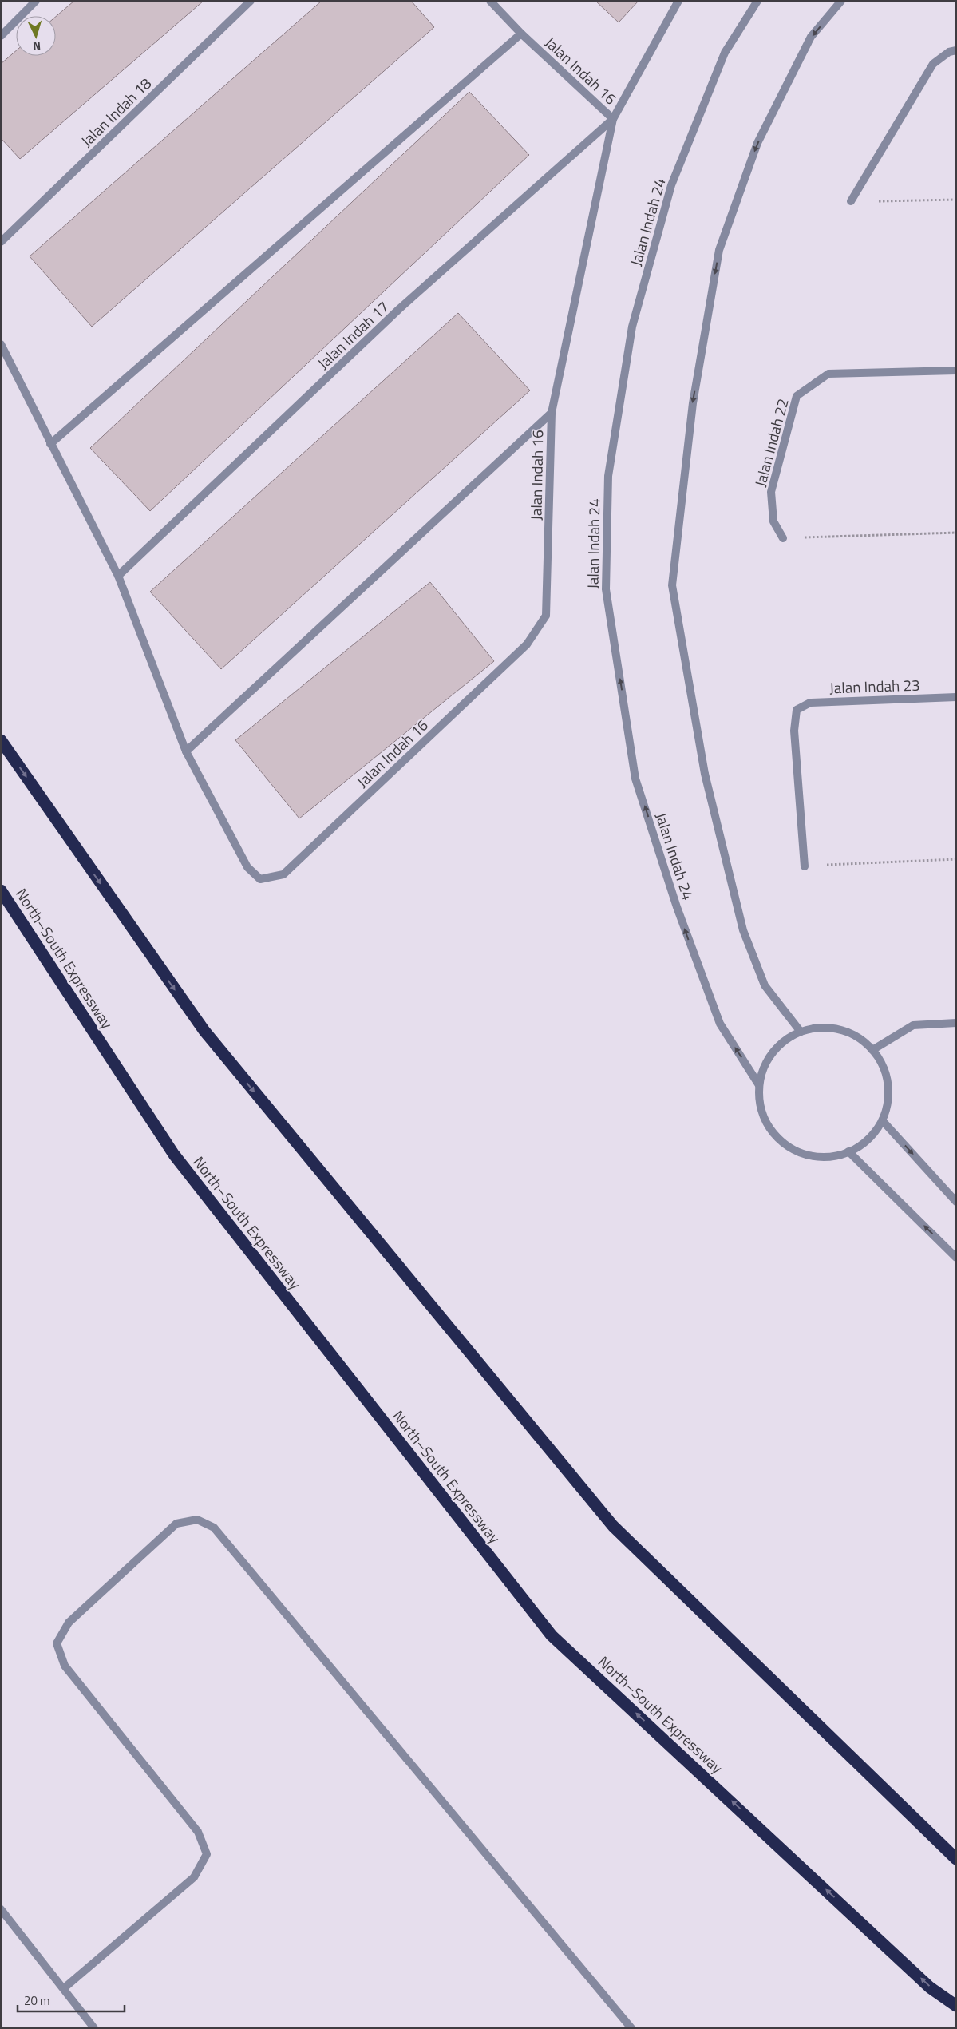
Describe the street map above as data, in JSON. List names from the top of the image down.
{
  "streets": {
    "highway": ["North–South Expressway"],
    "street": [
      "Jalan Indah 16",
      "Jalan Indah 18",
      "Jalan Indah 24",
      "Jalan Indah 17",
      "Jalan Indah 22",
      "Jalan Indah 23"
    ]
  },
  "crossings": [
    ["Jalan Indah 16", "Jalan Indah 17"]
  ],
  "scale_bar": "20 m",
  "north": "bottom"
}
